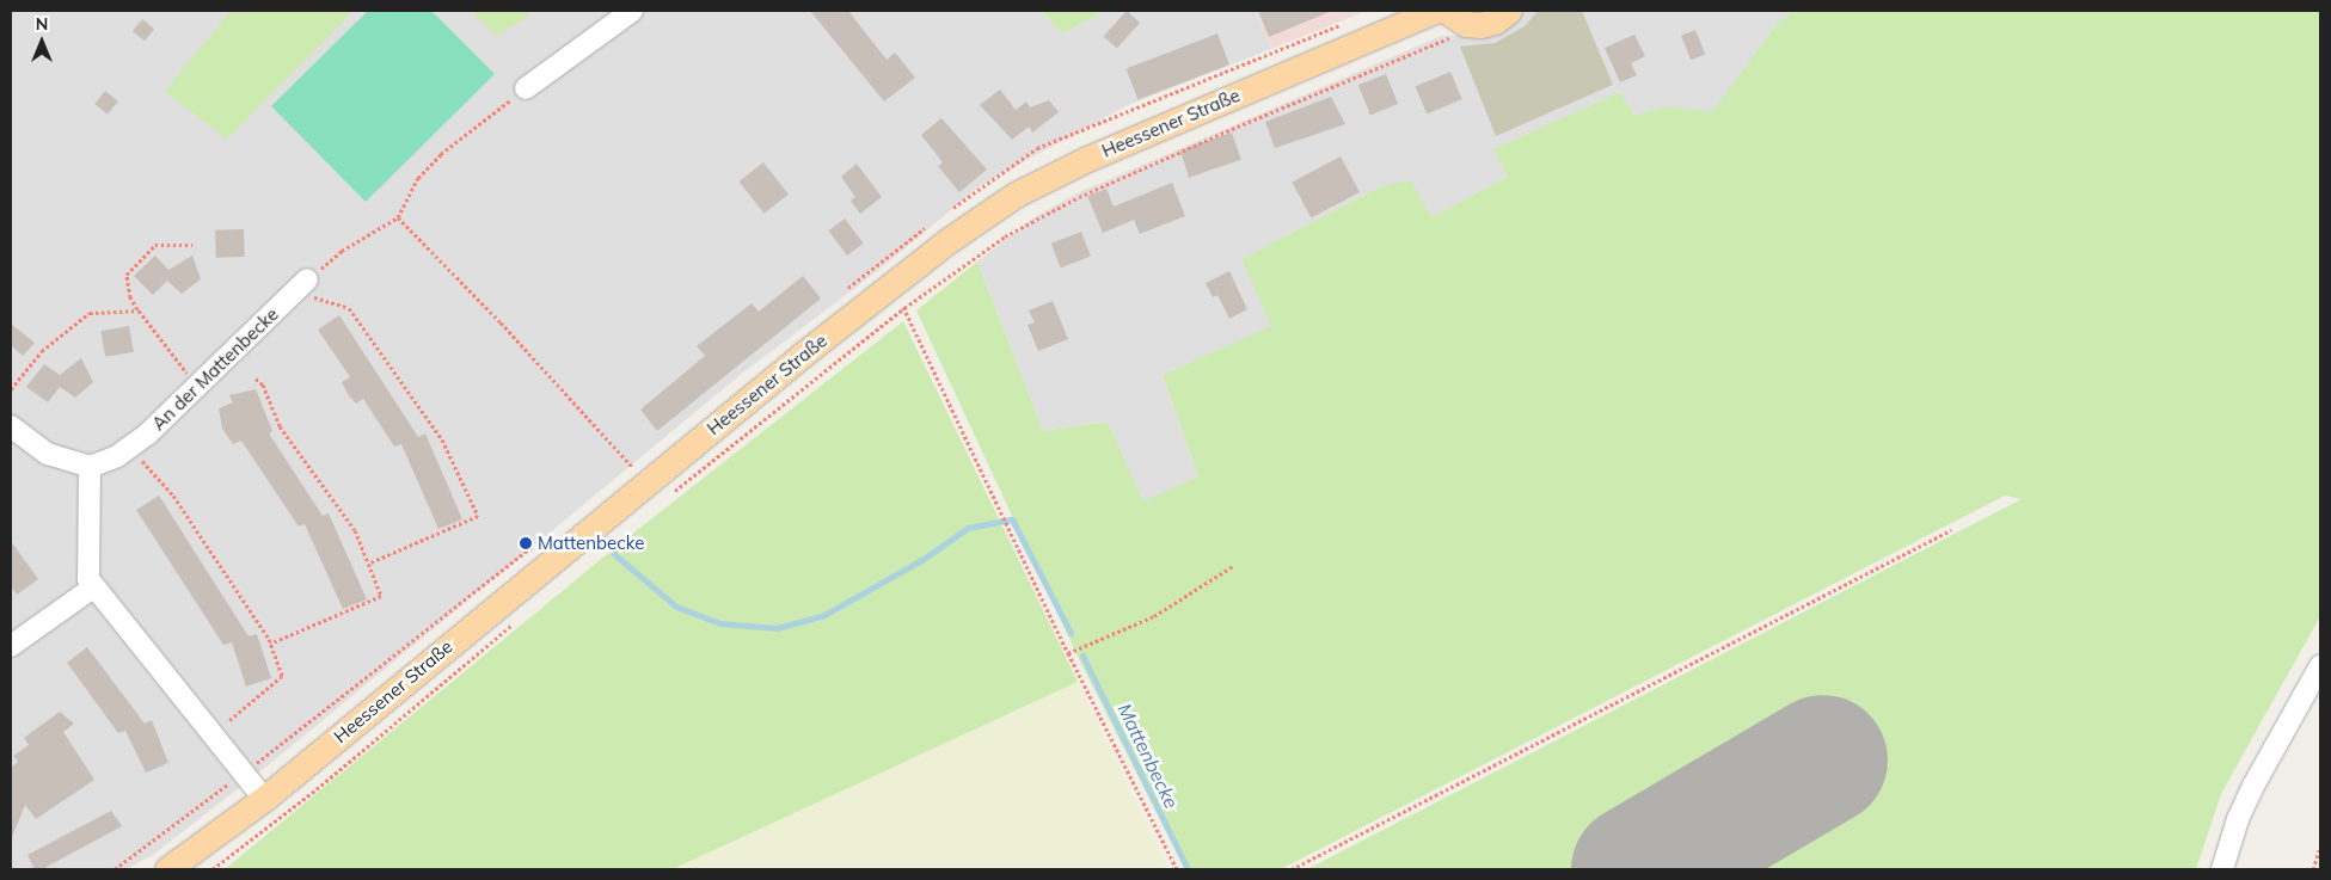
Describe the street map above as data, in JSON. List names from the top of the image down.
{
  "streets": {
    "main road": ["Heessener Straße"],
    "street": ["An der Mattenbecke"]
  },
  "water": ["Mattenbecke"],
  "places": ["Mattenbecke"],
  "north": "top"
}
